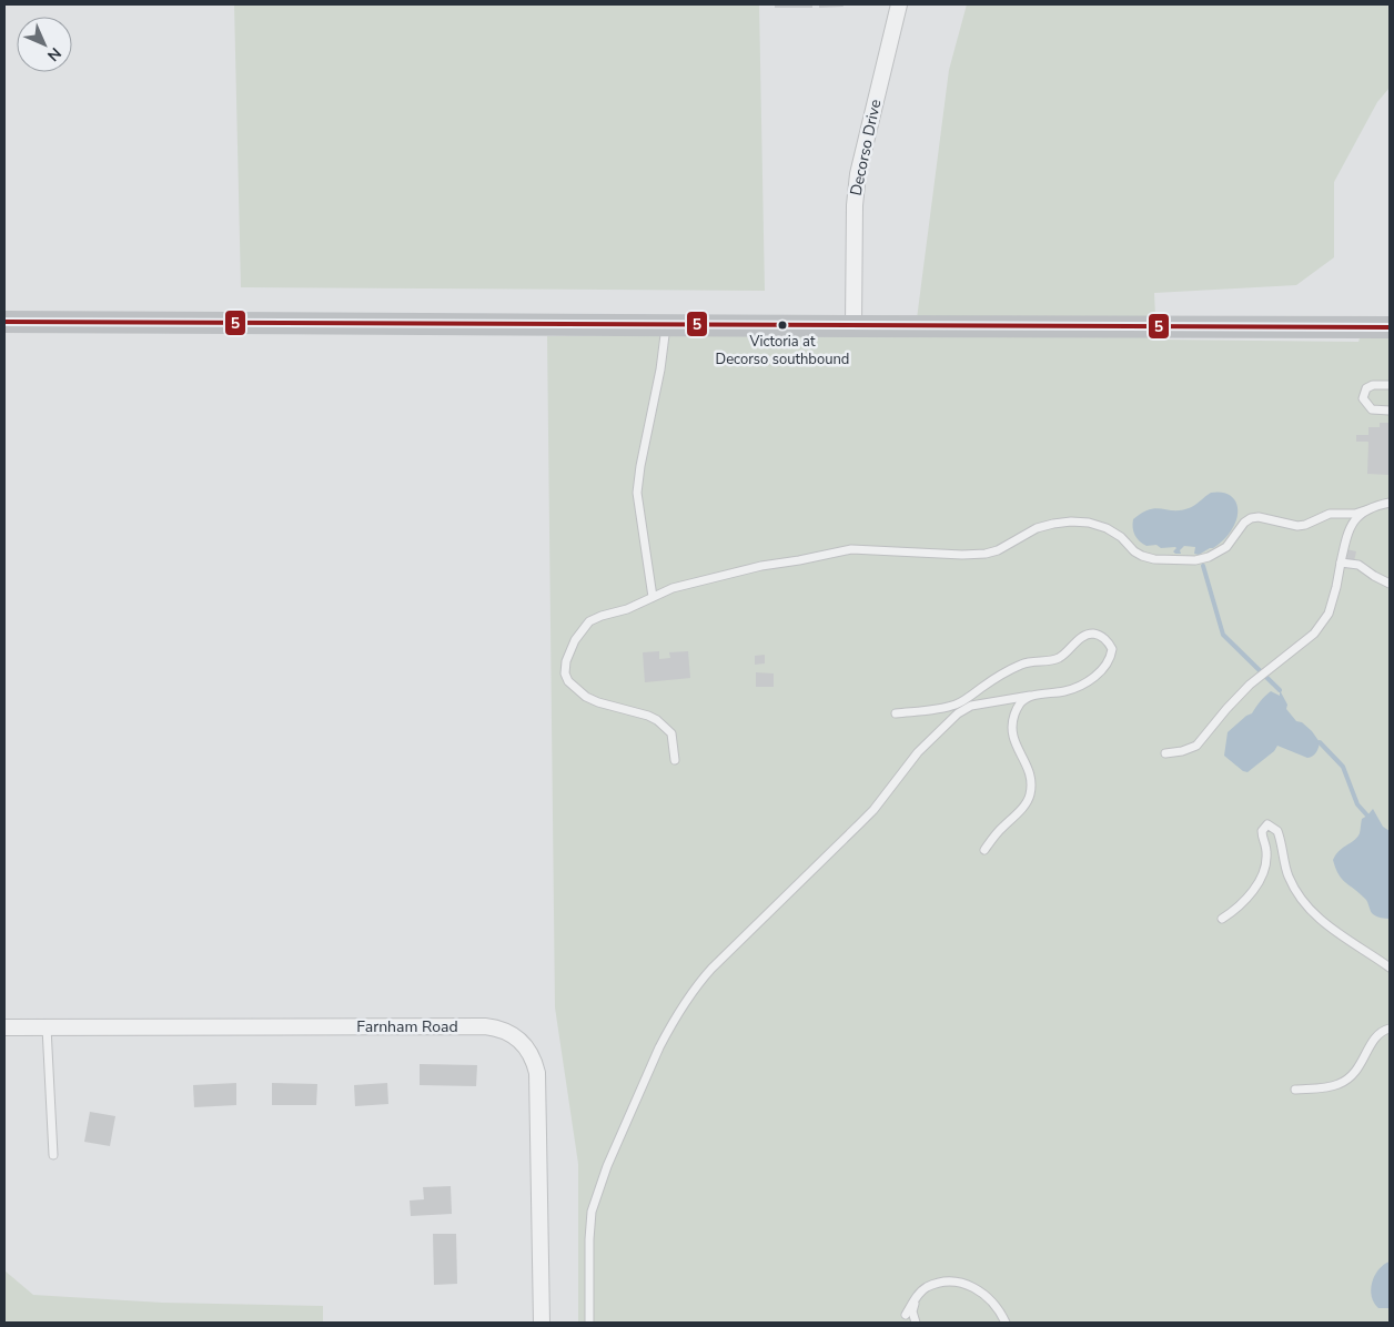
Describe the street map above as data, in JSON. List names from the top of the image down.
{
  "streets": {
    "street": ["Decorso Drive", "Farnham Road"]
  },
  "places": ["Victoria at Decorso southbound"],
  "lines": ["transit line 5"],
  "north": "bottom right"
}
